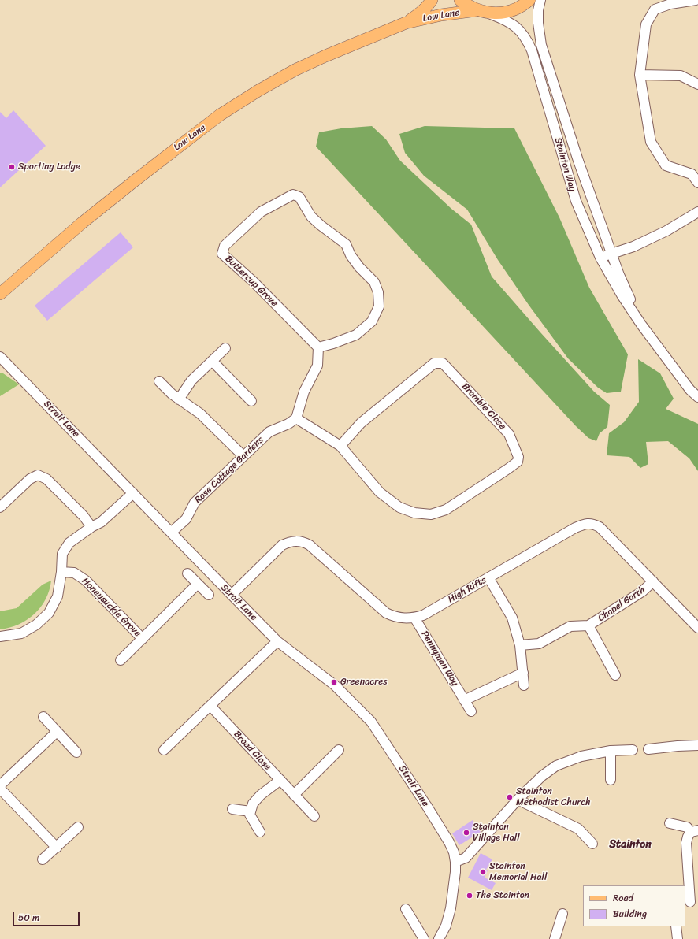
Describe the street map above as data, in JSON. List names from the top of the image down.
{
  "streets": {
    "main road": ["Low Lane"],
    "street": [
      "Stainton Way",
      "Buttercup Grove",
      "Bramble Close",
      "Strait Lane",
      "Rose Cottage Gardens",
      "High Rifts",
      "Chapel Garth",
      "Honeysuckle Grove",
      "Pennyman Way",
      "Broad Close"
    ]
  },
  "crossings": [
    ["Bramble Close", "Rose Cottage Gardens"],
    ["Strait Lane", "Rose Cottage Gardens"],
    ["Strait Lane", "High Rifts"],
    ["High Rifts", "Chapel Garth"],
    ["High Rifts", "Pennyman Way"]
  ],
  "districts": ["Stainton"],
  "places": [
    "Sporting Lodge",
    "Greenacres",
    "Stainton Methodist Church",
    "Stainton Village Hall",
    "Stainton Memorial Hall",
    "The Stainton"
  ],
  "legend": ["Road", "Building"],
  "scale_bar": "50 m"
}
